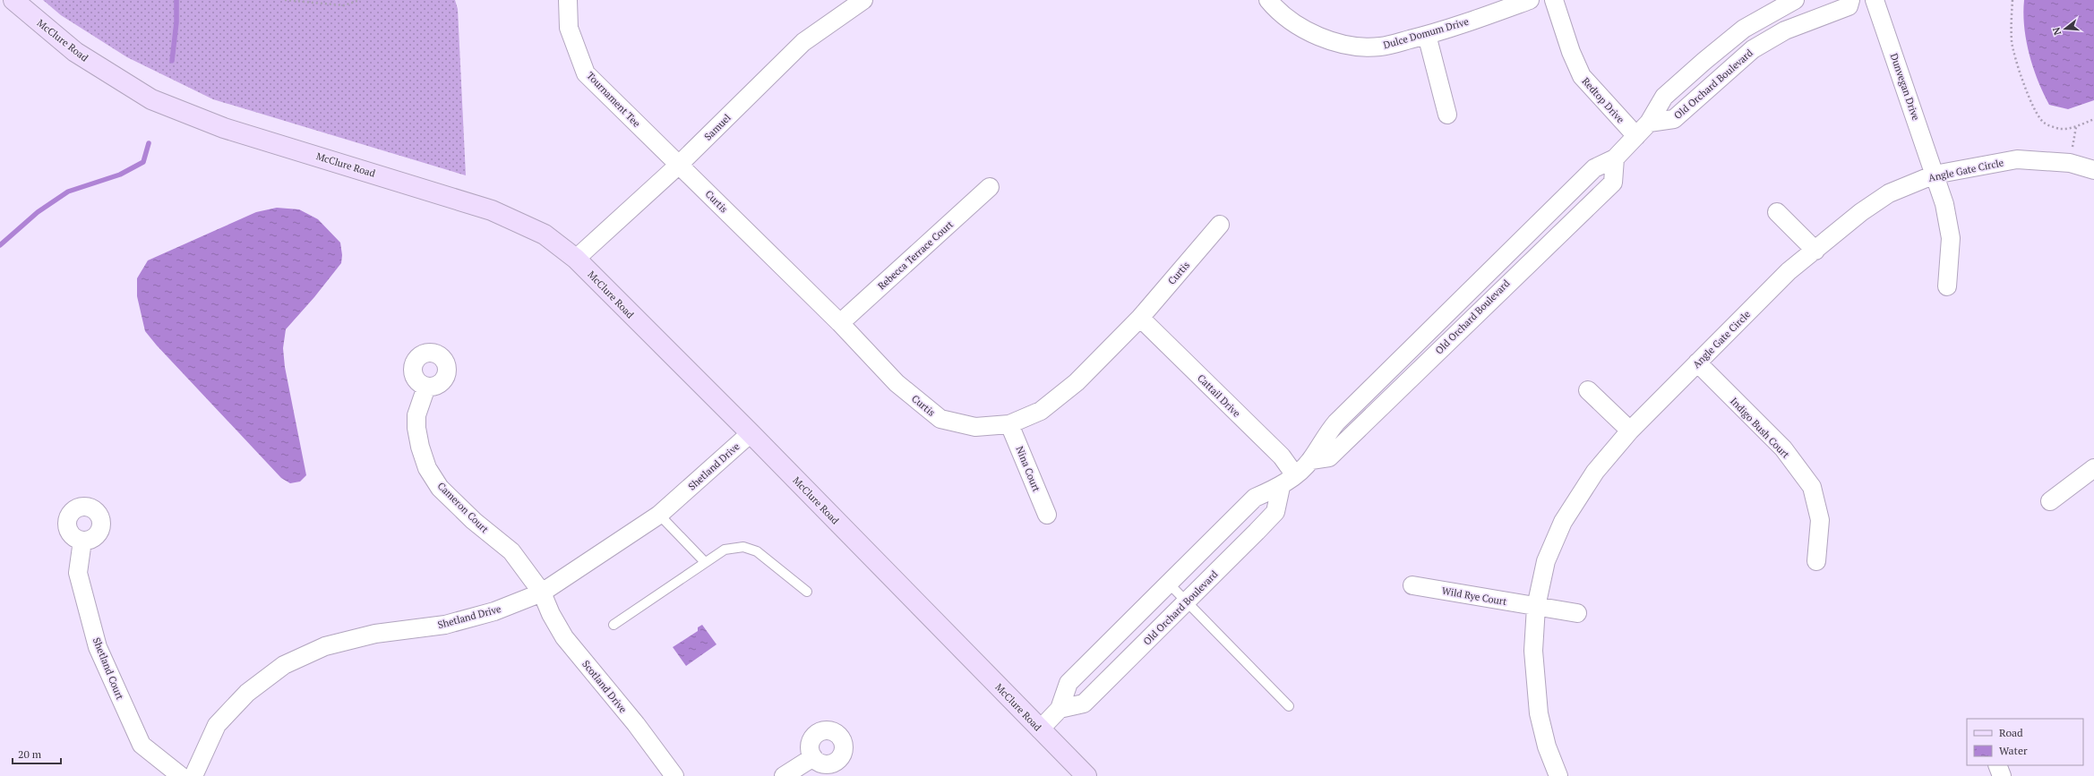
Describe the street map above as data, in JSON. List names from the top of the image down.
{
  "streets": {
    "street": [
      "Dulce Domum Drive",
      "McClure Road",
      "Old Orchard Boulevard",
      "Dunvegan Drive",
      "Tournament Tee",
      "Redtop Drive",
      "Samuel",
      "Angle Gate Circle",
      "Curtis",
      "Rebecca Terrace Court",
      "Cattail Drive",
      "Indigo Bush Court",
      "Shetland Drive",
      "Nina Court",
      "Cameron Court",
      "Wild Rye Court",
      "Shetland Court",
      "Scotland Drive"
    ]
  },
  "crossings": [
    ["McClure Road", "Old Orchard Boulevard"],
    ["McClure Road", "Samuel"],
    ["McClure Road", "Shetland Drive"],
    ["Old Orchard Boulevard", "Redtop Drive"],
    ["Old Orchard Boulevard", "Cattail Drive"],
    ["Dunvegan Drive", "Angle Gate Circle"],
    ["Tournament Tee", "Samuel"],
    ["Tournament Tee", "Curtis"],
    ["Samuel", "Curtis"],
    ["Angle Gate Circle", "Indigo Bush Court"],
    ["Angle Gate Circle", "Wild Rye Court"],
    ["Curtis", "Rebecca Terrace Court"],
    ["Curtis", "Cattail Drive"],
    ["Curtis", "Nina Court"],
    ["Shetland Drive", "Cameron Court"],
    ["Shetland Drive", "Scotland Drive"],
    ["Cameron Court", "Scotland Drive"]
  ],
  "legend": ["Road", "Water"],
  "scale_bar": "20 m",
  "north": "left"
}
